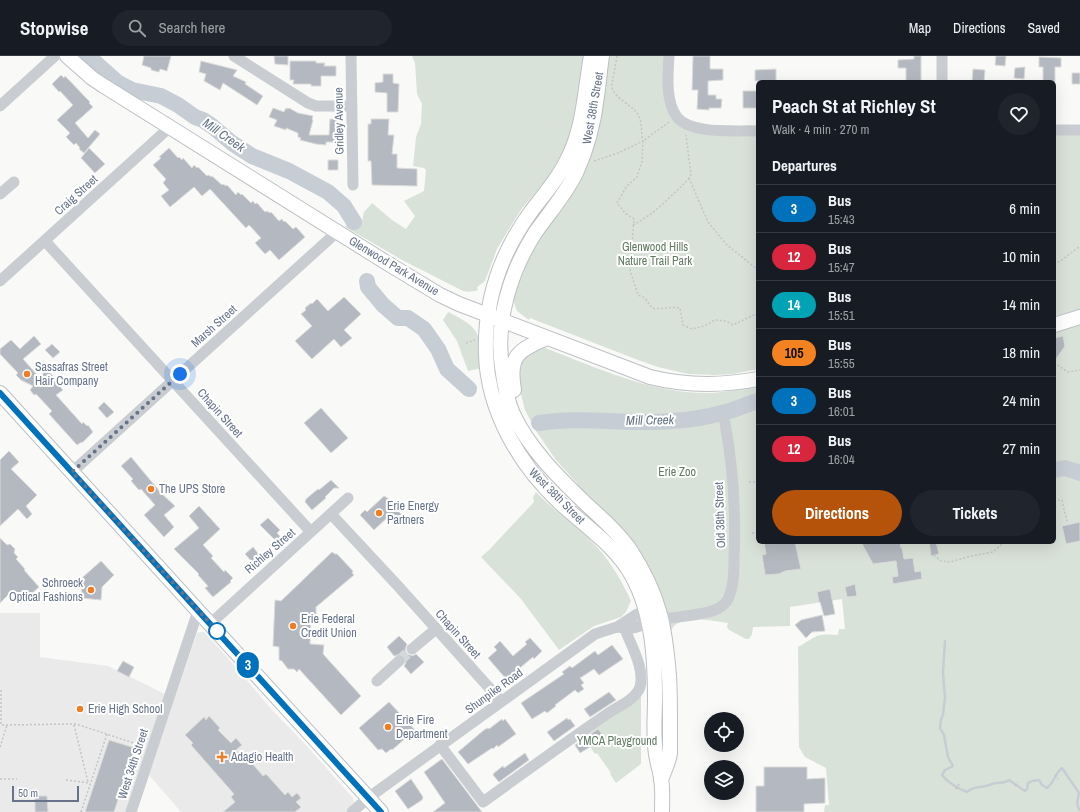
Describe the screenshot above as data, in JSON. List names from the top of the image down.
{
  "streets": {
    "main road": ["West 38th Street", "Glenwood Park Avenue"],
    "street": [
      "Gridley Avenue",
      "Craig Street",
      "Marsh Street",
      "Chapin Street",
      "Old 38th Street",
      "Richley Street",
      "Shunpike Road",
      "West 34th Street"
    ]
  },
  "crossings": [
    ["West 38th Street", "Glenwood Park Avenue"],
    ["West 38th Street", "Shunpike Road"],
    ["Craig Street", "Glenwood Park Avenue"],
    ["Craig Street", "Chapin Street"],
    ["Glenwood Park Avenue", "Marsh Street"],
    ["Marsh Street", "Chapin Street"],
    ["Chapin Street", "Richley Street"],
    ["Chapin Street", "Shunpike Road"],
    ["Old 38th Street", "Shunpike Road"]
  ],
  "water": ["Mill Creek"],
  "parks": ["Glenwood Hills Nature Trail Park", "Erie Zoo", "YMCA Playground"],
  "places": {
    "other": [
      "Sassafras Street Hair Company",
      "The UPS Store",
      "Erie Energy Partners",
      "Schroeck Optical Fashions",
      "Erie Federal Credit Union",
      "Erie High School",
      "Erie Fire Department"
    ],
    "health": ["Adagio Health"]
  },
  "lines": ["bus line 3"],
  "scale_bar": "50 m",
  "page": {
    "header": "Stopwise",
    "search": "Search here",
    "nav": ["Map", "Directions", "Saved"],
    "on_map": "3",
    "heading": [
      ["Peach St at Richley St", "Walk · 4 min · 270 m"],
      "Departures"
    ],
    "list": [
      {
        "mark": "3",
        "name": "Bus",
        "note": "15:43",
        "value": "6 min"
      },
      {
        "mark": "12",
        "name": "Bus",
        "note": "15:47",
        "value": "10 min"
      },
      {
        "mark": "14",
        "name": "Bus",
        "note": "15:51",
        "value": "14 min"
      },
      {
        "mark": "105",
        "name": "Bus",
        "note": "15:55",
        "value": "18 min"
      },
      {
        "mark": "3",
        "name": "Bus",
        "note": "16:01",
        "value": "24 min"
      },
      {
        "mark": "12",
        "name": "Bus",
        "note": "16:04",
        "value": "27 min"
      }
    ],
    "buttons": ["Directions", "Tickets"],
    "scale": "50 m"
  }
}
